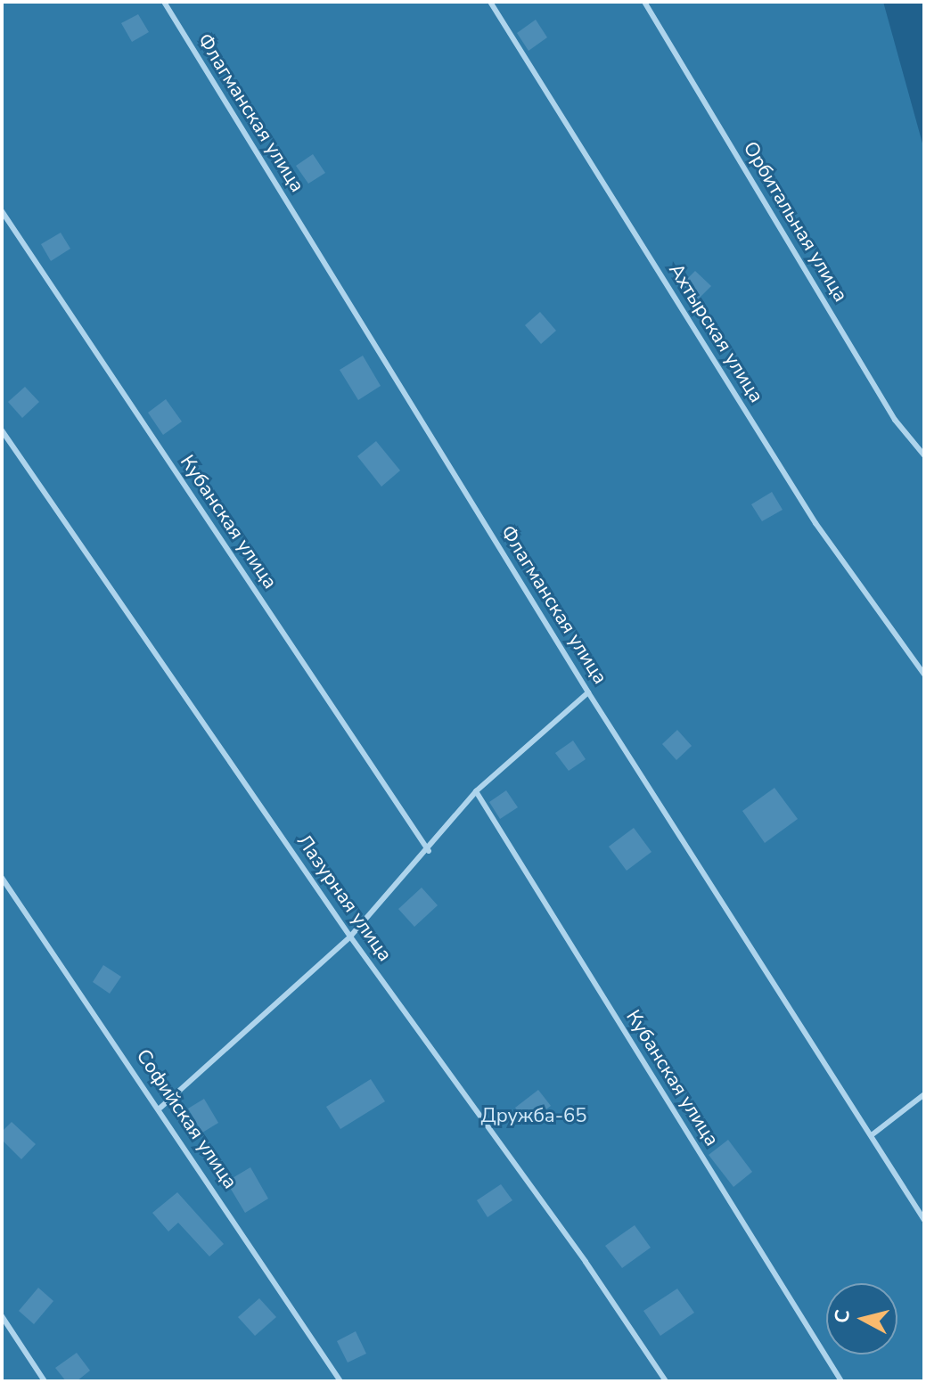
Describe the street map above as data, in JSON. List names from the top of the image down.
{
  "streets": {
    "lane": [
      "Флагманская улица",
      "Орбитальная улица",
      "Ахтырская улица",
      "Кубанская улица",
      "Лазурная улица",
      "Софийская улица"
    ]
  },
  "parks": ["Дружба-65"],
  "north": "left"
}
